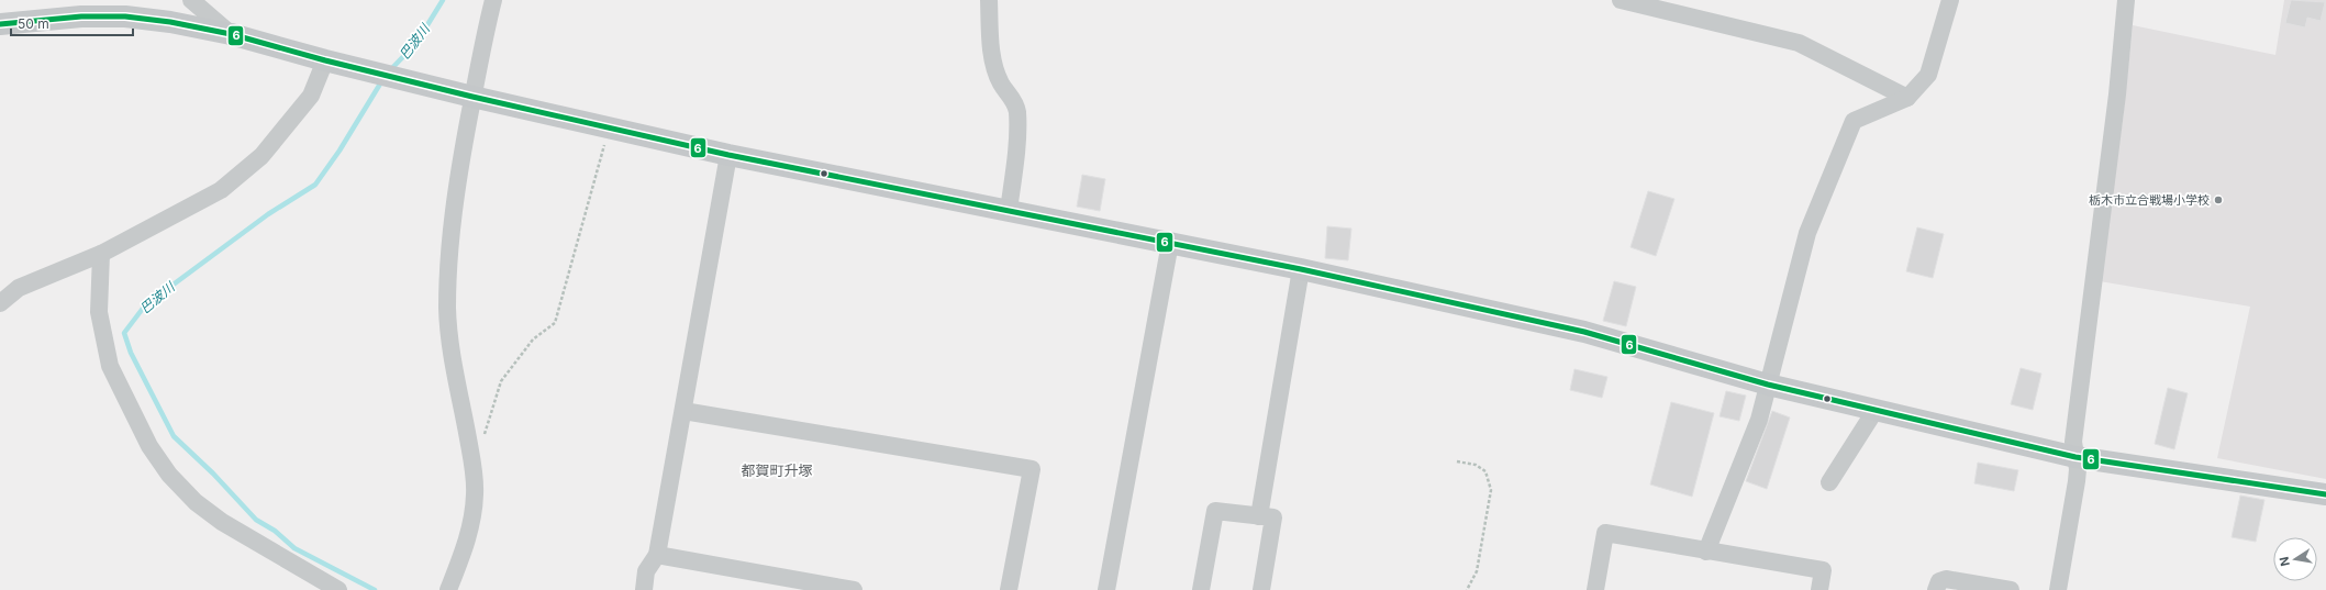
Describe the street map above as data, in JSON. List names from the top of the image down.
{
  "districts": ["都賀町升塚"],
  "water": ["巴波川"],
  "places": ["栃木市立合戦場小学校"],
  "lines": ["transit line 6"],
  "scale_bar": "50 m",
  "north": "left"
}
